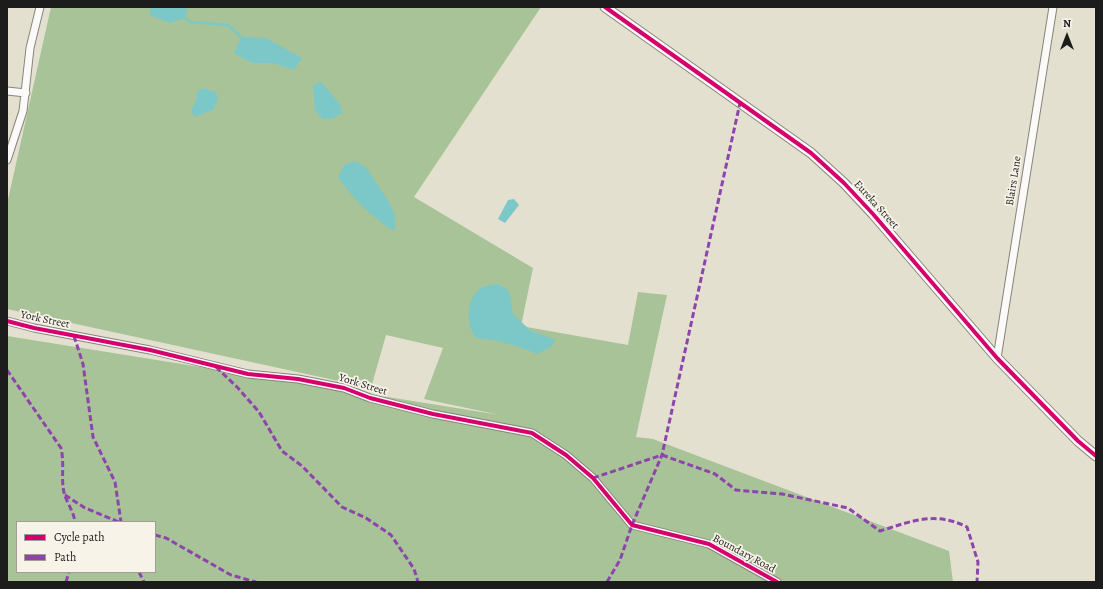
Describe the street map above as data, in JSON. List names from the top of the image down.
{
  "streets": {
    "street": [
      "Blairs Lane",
      "Eureka Street",
      "York Street",
      "Boundary Road"
    ]
  },
  "crossings": [
    ["Blairs Lane", "Eureka Street"],
    ["York Street", "Boundary Road"]
  ],
  "legend": ["Cycle path", "Path"],
  "north": "top"
}
